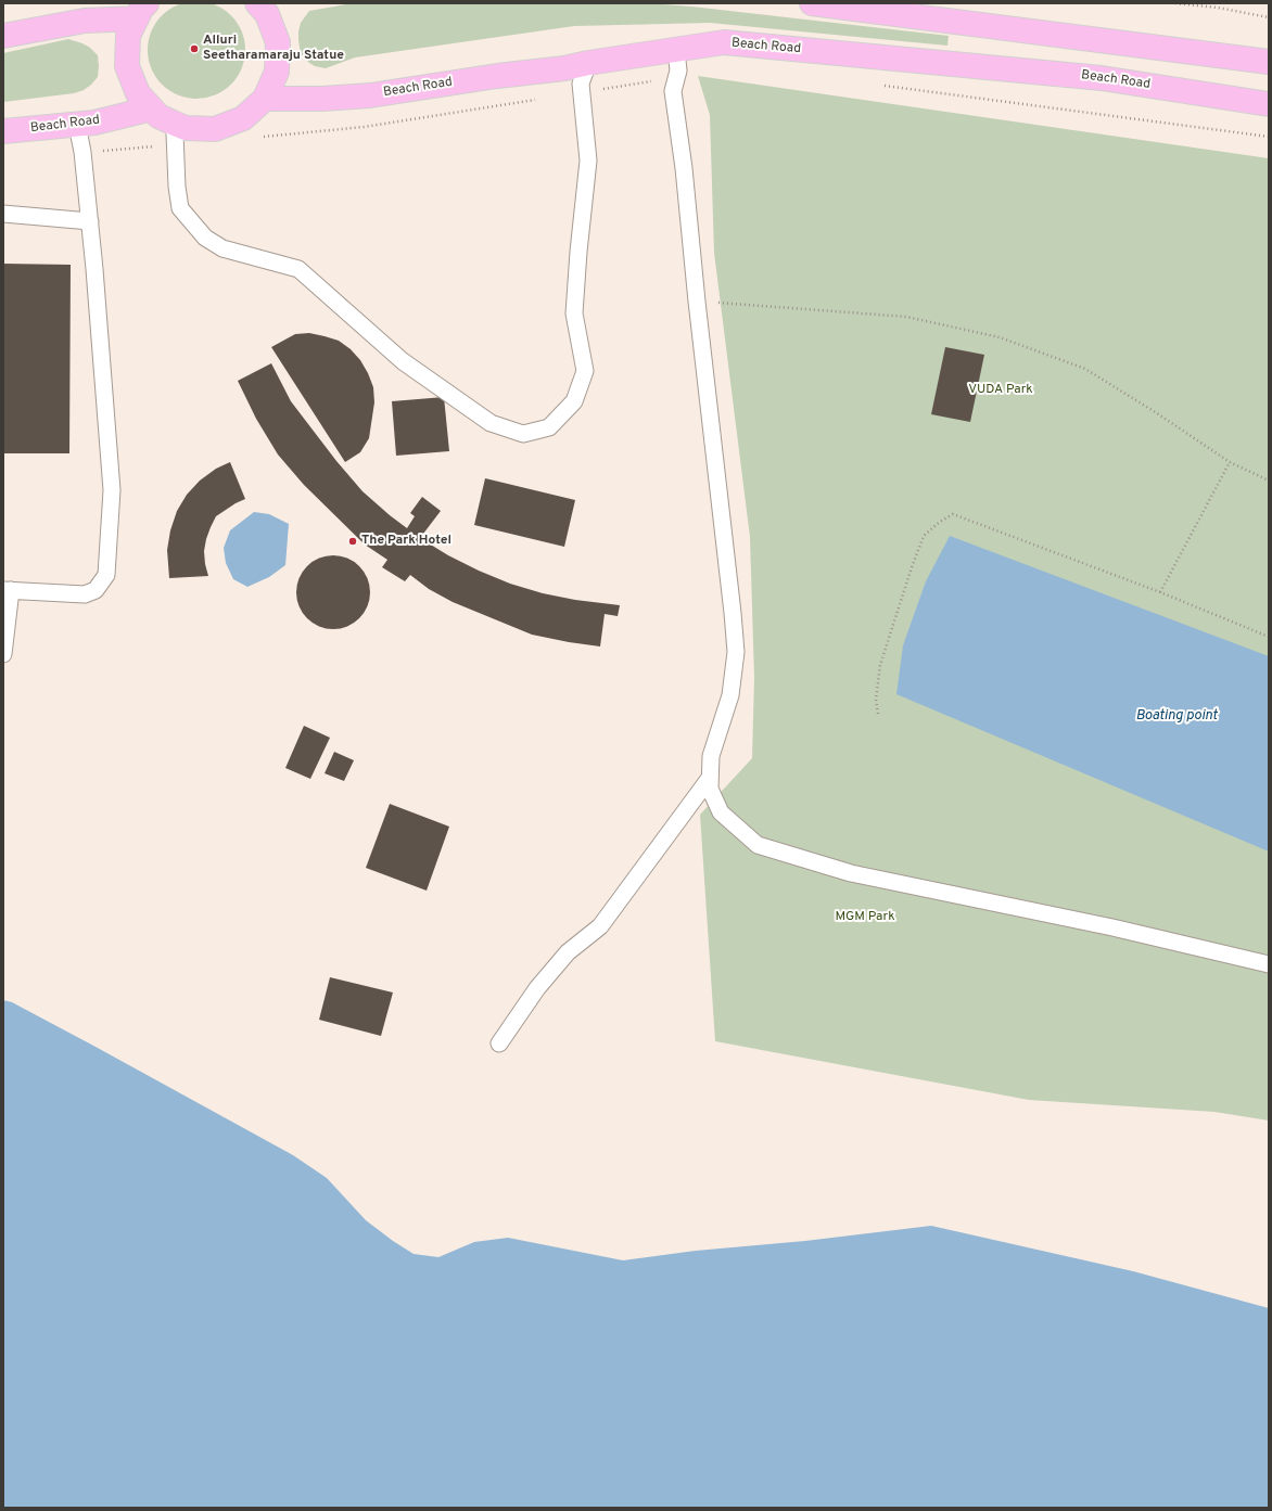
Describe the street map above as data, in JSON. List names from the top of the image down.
{
  "streets": {
    "main road": ["Beach Road"]
  },
  "water": ["Boating point"],
  "parks": ["VUDA Park", "MGM Park"],
  "places": ["Alluri Seetharamaraju Statue", "The Park Hotel"]
}
